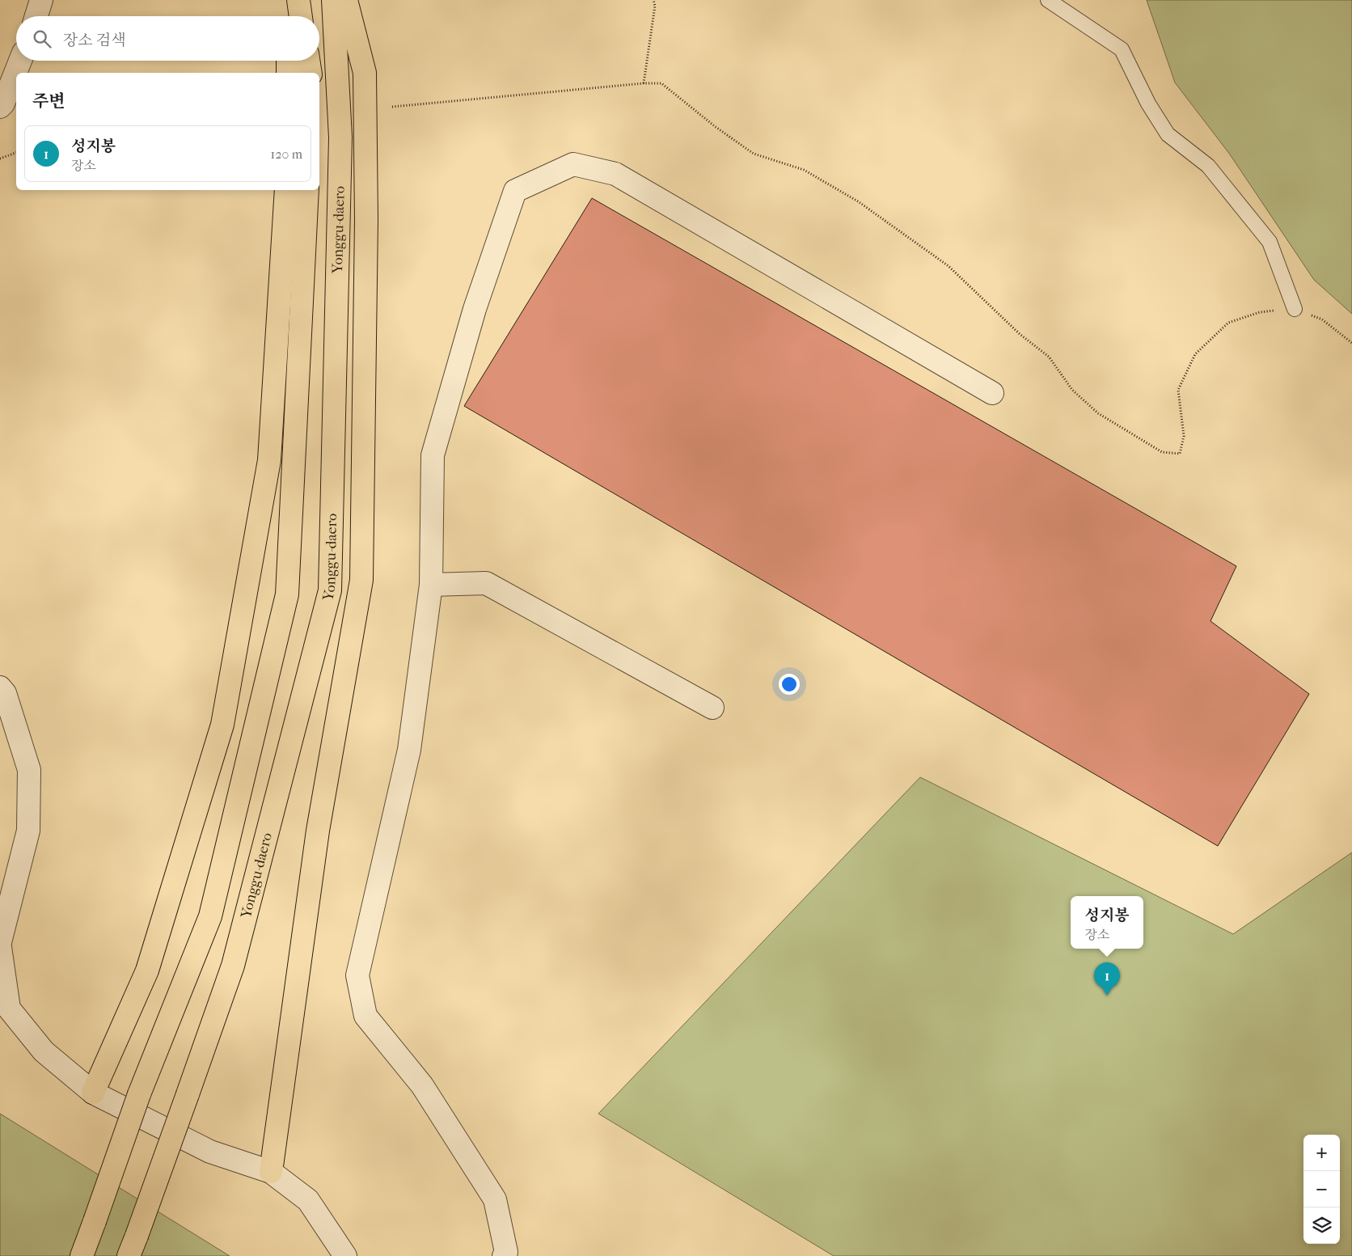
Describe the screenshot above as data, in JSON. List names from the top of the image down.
{
  "streets": {
    "highway": ["Yonggu-daero"]
  },
  "page": {
    "search": "장소 검색",
    "heading": "주변",
    "list": [
      {
        "mark": "1",
        "name": "성지봉",
        "note": "장소",
        "value": "120 m"
      }
    ],
    "popup": ["성지봉", "장소"],
    "pins": "1",
    "map_buttons": ["+", "−"]
  }
}
